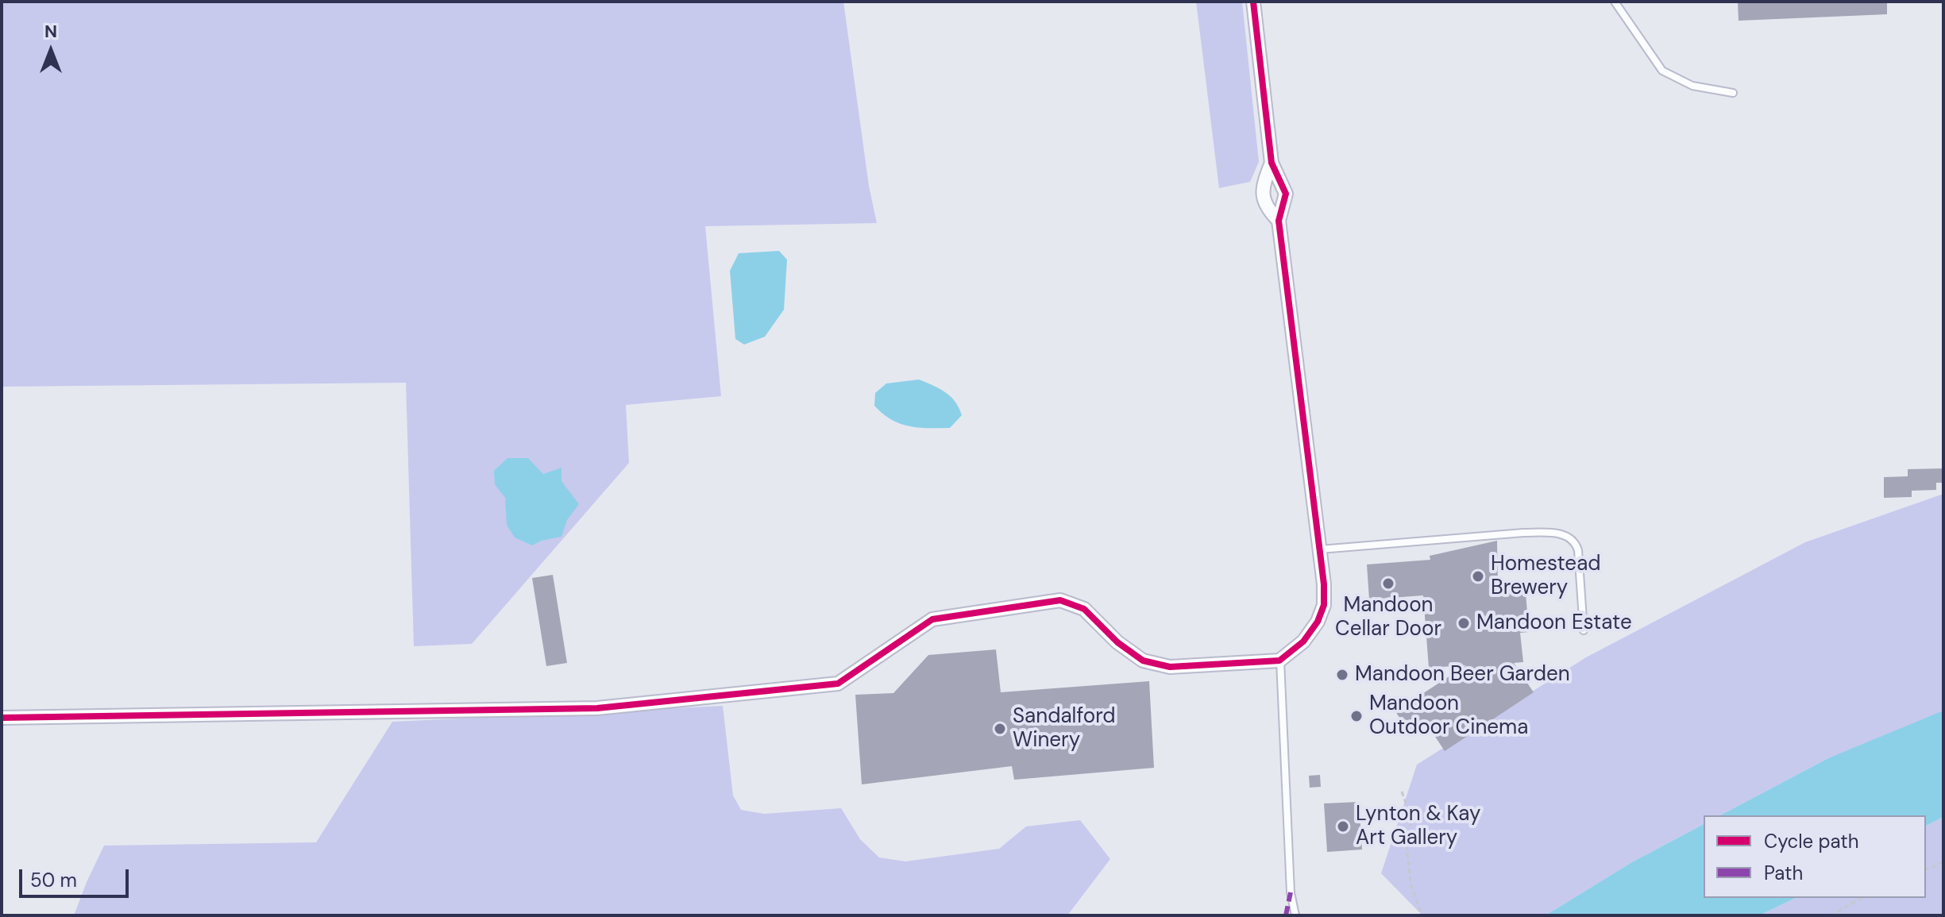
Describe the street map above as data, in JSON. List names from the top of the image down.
{
  "places": [
    "Homestead Brewery",
    "Mandoon Cellar Door",
    "Mandoon Estate",
    "Mandoon Beer Garden",
    "Mandoon Outdoor Cinema",
    "Sandalford Winery",
    "Lynton & Kay Art Gallery"
  ],
  "legend": ["Cycle path", "Path"],
  "scale_bar": "50 m",
  "north": "top"
}
